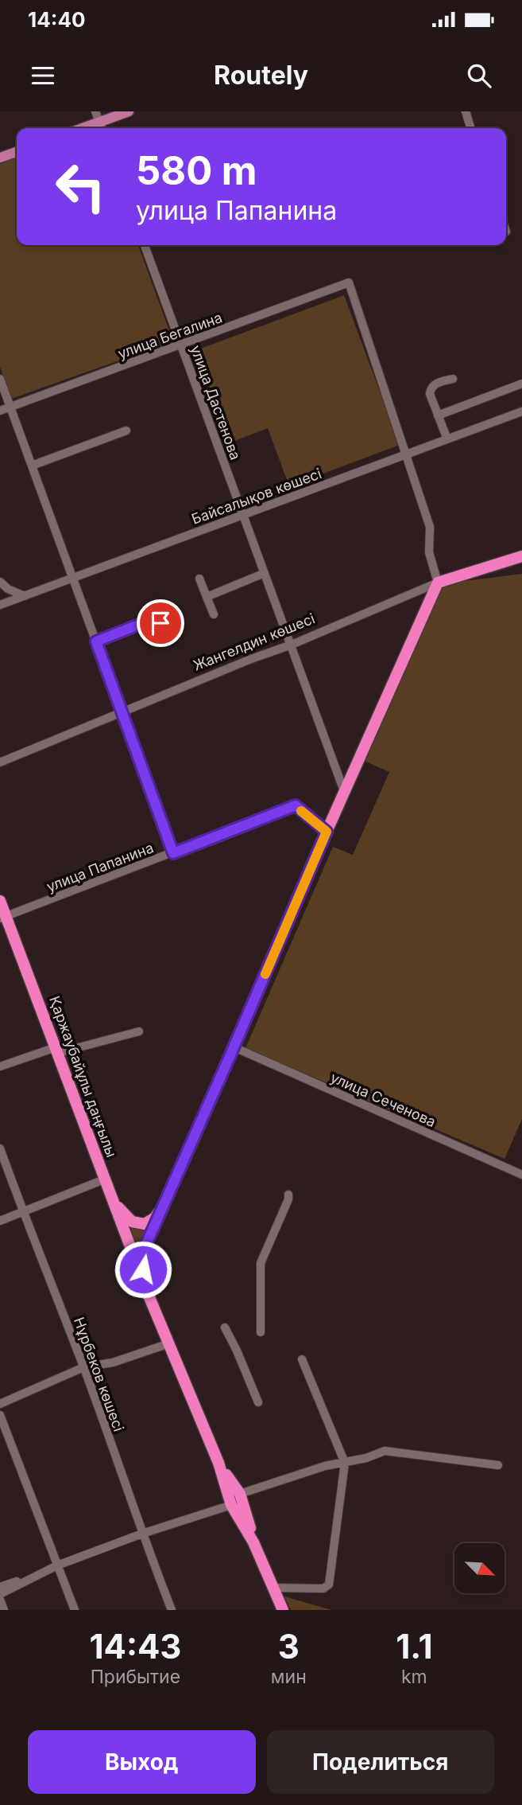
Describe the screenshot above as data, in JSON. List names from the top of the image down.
{
  "streets": {
    "highway": ["Жангелдин көшесі", "Қаржаубайұлы даңғылы"],
    "street": [
      "улица Бегалина",
      "улица Дастенова",
      "Байсалықов көшесі",
      "улица Папанина",
      "улица Сеченова",
      "Нұрбеков көшесі"
    ]
  },
  "crossings": [
    ["улица Бегалина", "улица Дастенова"],
    ["улица Бегалина", "Байсалықов көшесі"],
    ["улица Дастенова", "Байсалықов көшесі"],
    ["улица Дастенова", "Жангелдин көшесі"],
    ["улица Папанина", "Қаржаубайұлы даңғылы"]
  ],
  "north": "bottom right",
  "page": {
    "status": "14:40",
    "header": "Routely",
    "turn": ["580 m", "улица Папанина"],
    "eta": [
      "14:43",
      "Прибытие",
      "3",
      "мин",
      "1.1",
      "km"
    ],
    "buttons": ["Выход", "Поделиться"]
  }
}
